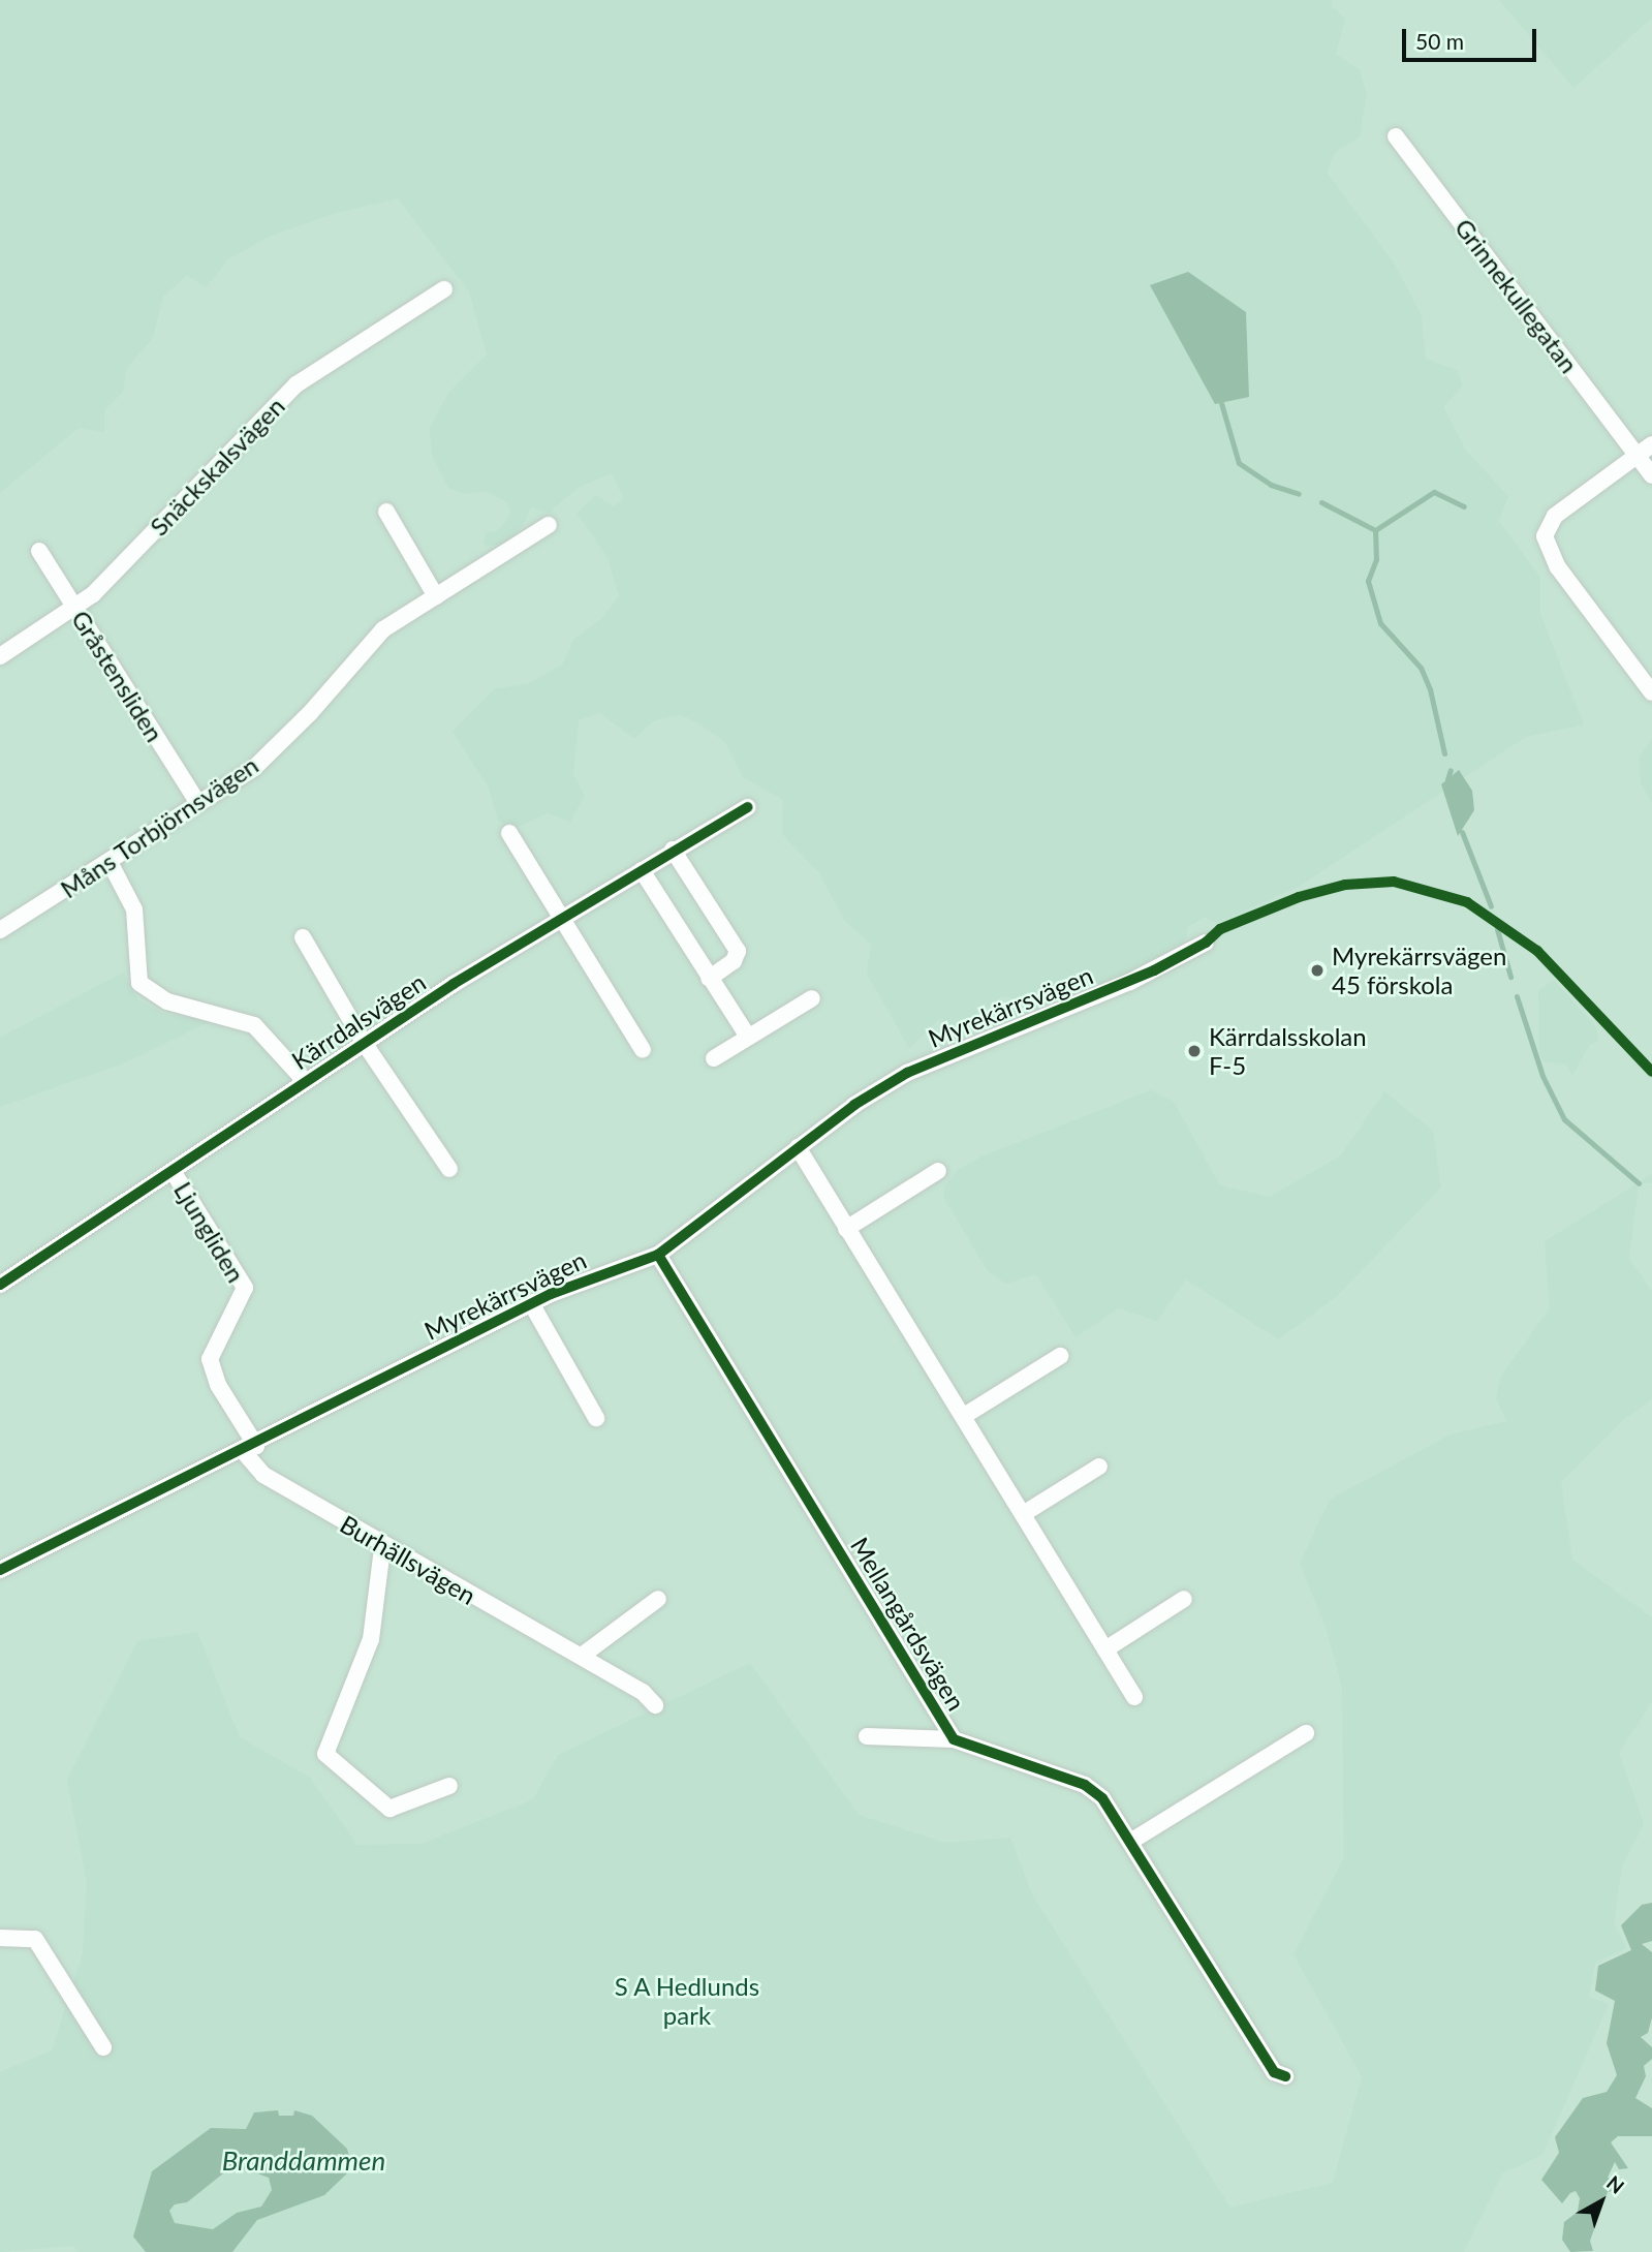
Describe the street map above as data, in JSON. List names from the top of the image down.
{
  "streets": {
    "street": [
      "Grinnekullegatan",
      "Snäckskalsvägen",
      "Gråstensliden",
      "Måns Torbjörnsvägen",
      "Myrekärrsvägen",
      "Kärrdalsvägen",
      "Ljungliden",
      "Burhällsvägen",
      "Mellangårdsvägen"
    ]
  },
  "crossings": [
    ["Snäckskalsvägen", "Gråstensliden"],
    ["Gråstensliden", "Måns Torbjörnsvägen"],
    ["Myrekärrsvägen", "Ljungliden"],
    ["Myrekärrsvägen", "Burhällsvägen"],
    ["Myrekärrsvägen", "Mellangårdsvägen"],
    ["Kärrdalsvägen", "Ljungliden"],
    ["Ljungliden", "Burhällsvägen"]
  ],
  "water": ["Branddammen"],
  "parks": ["S A Hedlunds park"],
  "places": ["Myrekärrsvägen 45 förskola", "Kärrdalsskolan F-5"],
  "scale_bar": "50 m",
  "north": "top right"
}
